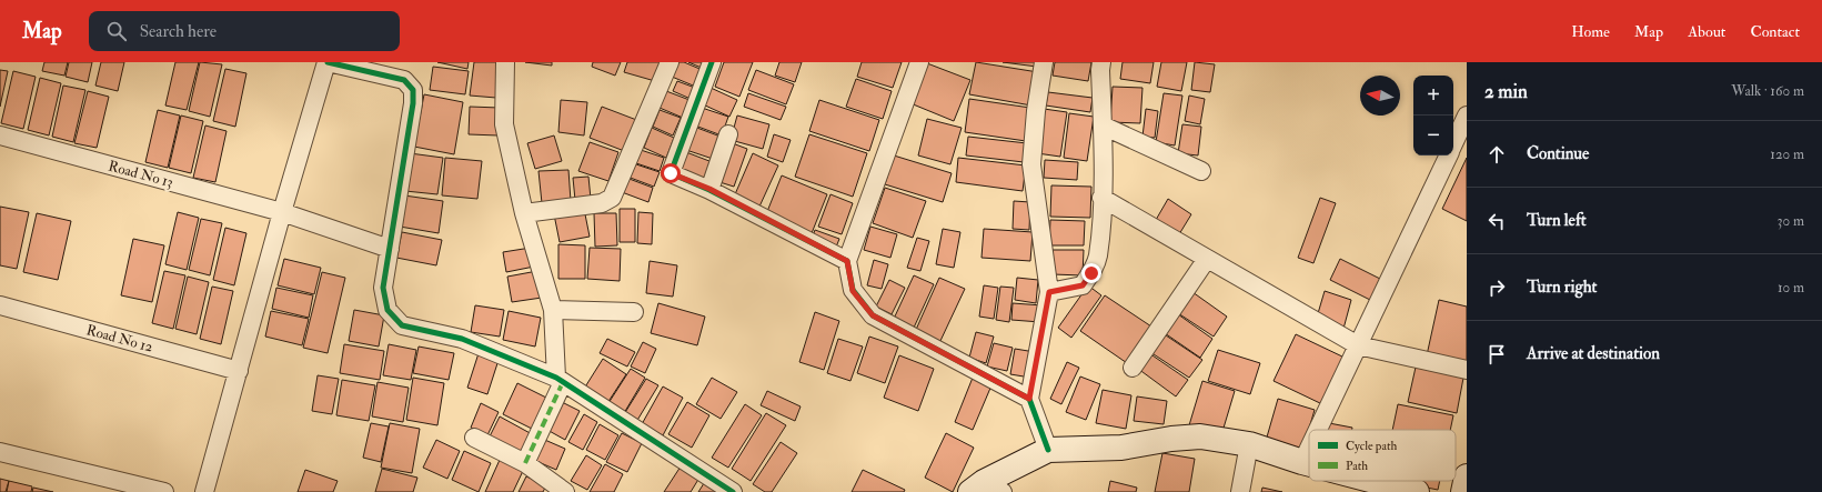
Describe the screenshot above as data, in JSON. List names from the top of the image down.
{
  "streets": {
    "street": ["Road No 13", "Road No 12"]
  },
  "legend": ["Cycle path", "Path"],
  "north": "left",
  "page": {
    "header": "Map",
    "search": "Search here",
    "nav": [
      "Home",
      "Map",
      "About",
      "Contact"
    ],
    "heading": ["2 min", "Walk · 160 m"],
    "map_buttons": ["+", "−"],
    "list": [
      ["Continue", "120 m"],
      ["Turn left", "30 m"],
      ["Turn right", "10 m"],
      "Arrive at destination"
    ]
  }
}
